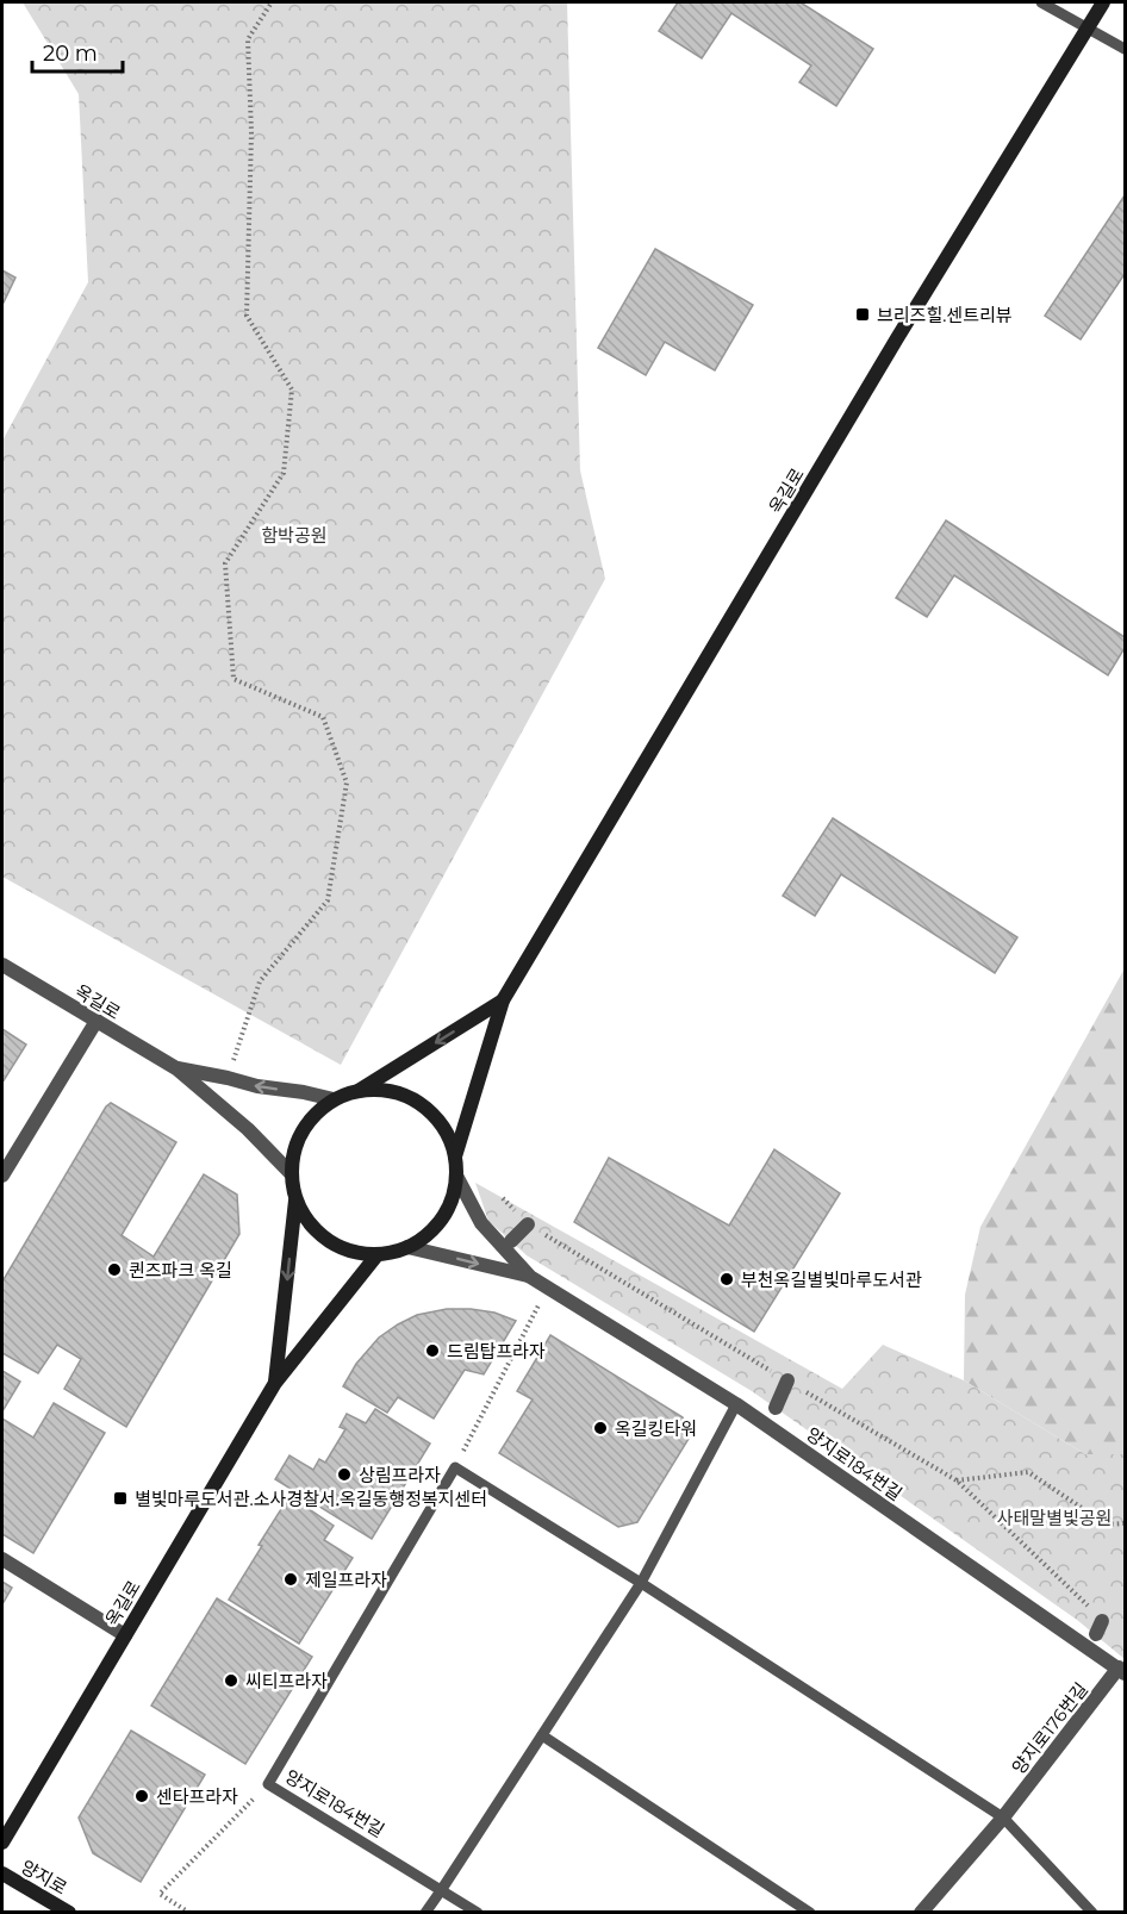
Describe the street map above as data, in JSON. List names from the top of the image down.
{
  "streets": {
    "street": [
      "옥길로",
      "양지로184번길",
      "양지로176번길",
      "양지로"
    ]
  },
  "crossings": [
    ["양지로184번길", "양지로176번길"]
  ],
  "parks": ["함박공원", "사태말별빛공원"],
  "places": {
    "transit": ["브리즈힐.센트리뷰", "별빛마루도서관.소사경찰서.옥길동행정복지센터"],
    "other": [
      "퀸즈파크 옥길",
      "부천옥길별빛마루도서관",
      "드림탑프라자",
      "옥길킹타워",
      "상림프라자",
      "제일프라자",
      "씨티프라자",
      "센타프라자"
    ]
  },
  "scale_bar": "20 m"
}
